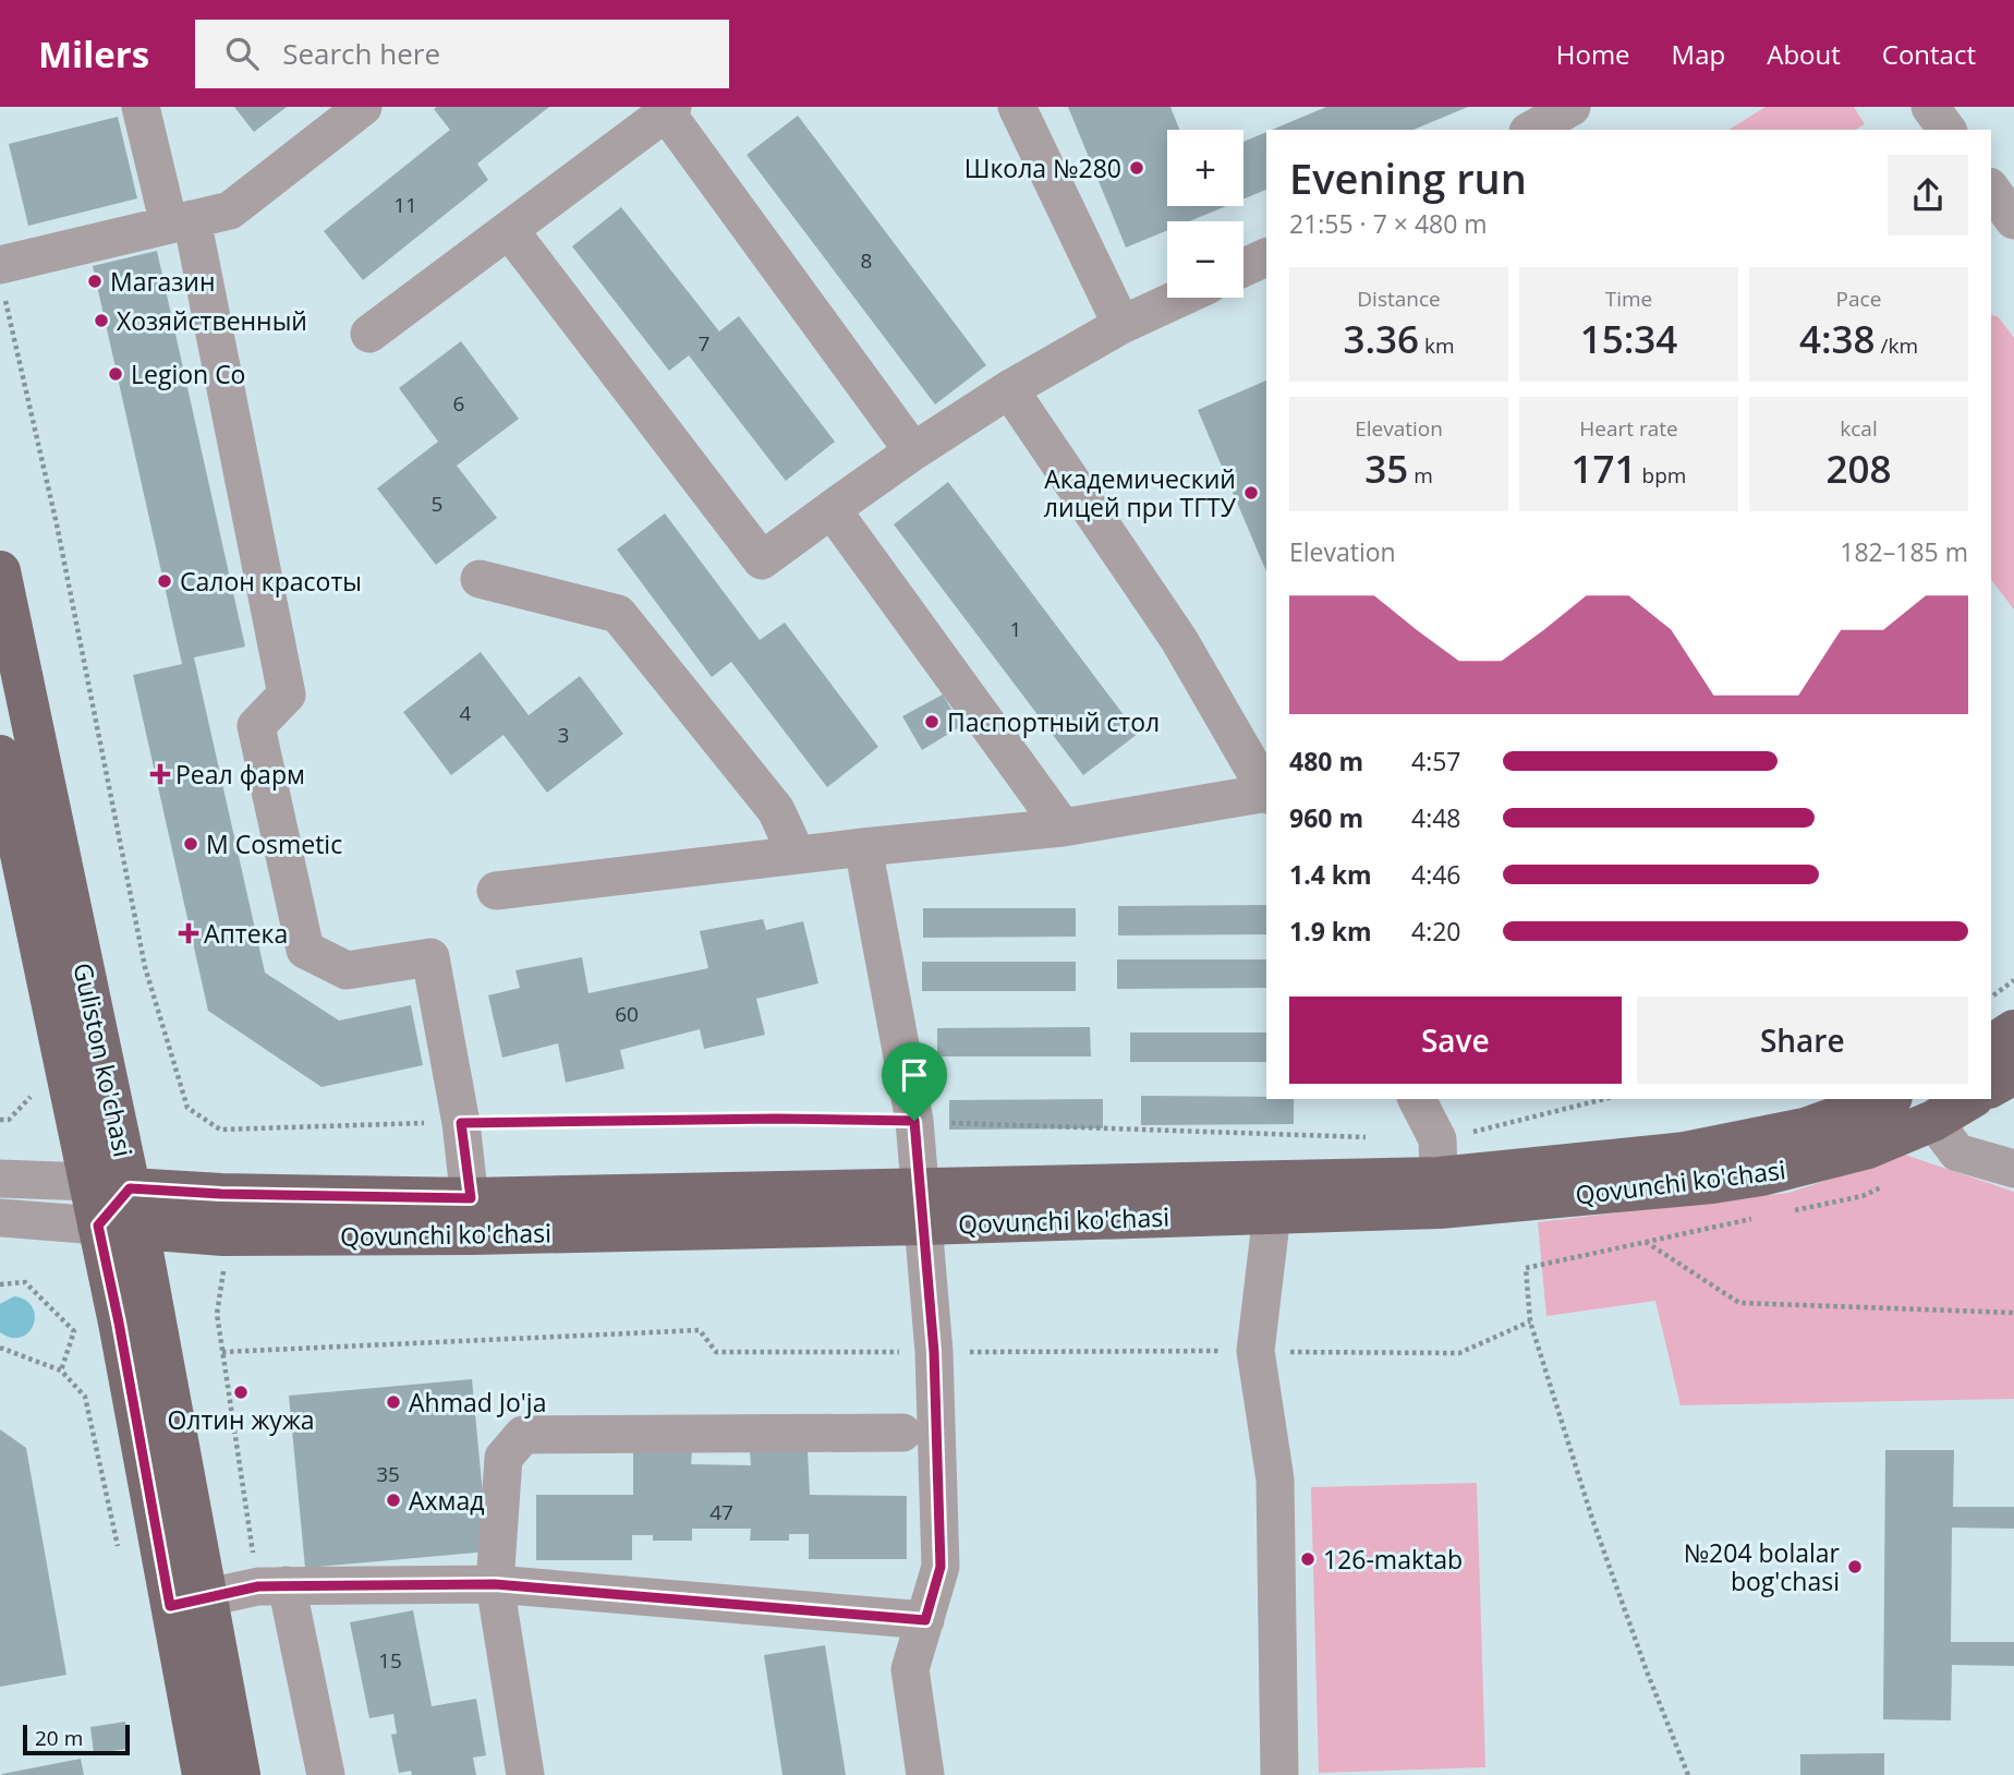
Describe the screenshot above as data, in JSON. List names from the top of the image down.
{
  "streets": {
    "main road": ["Guliston ko'chasi", "Qovunchi ko'chasi"]
  },
  "crossings": [
    ["Guliston ko'chasi", "Qovunchi ko'chasi"]
  ],
  "places": {
    "other": [
      "Школа №280",
      "Магазин",
      "Хозяйственный",
      "Legion Co",
      "Академический лицей при ТГТУ",
      "Салон красоты",
      "Паспортный стол",
      "M Cosmetic",
      "Олтин жужа",
      "Ahmad Jo'ja",
      "Ахмад",
      "126-maktab",
      "№204 bolalar bog'chasi"
    ],
    "health": ["Реал фарм", "Аптека"]
  },
  "house_numbers": [
    "11",
    "8",
    "7",
    "6",
    "5",
    "1",
    "4",
    "3",
    "60",
    "35",
    "47",
    "15"
  ],
  "scale_bar": "20 m",
  "page": {
    "header": "Milers",
    "search": "Search here",
    "nav": [
      "Home",
      "Map",
      "About",
      "Contact"
    ],
    "map_buttons": ["+", "−"],
    "heading": ["Evening run", "21:55 · 7 × 480 m"],
    "stats": [
      ["Distance", "3.36 km"],
      ["Time", "15:34"],
      ["Pace", "4:38 /km"],
      ["Elevation", "35 m"],
      ["Heart rate", "171 bpm"],
      ["kcal", "208"]
    ],
    "chart": ["Elevation", "182–185 m"],
    "list": [
      {
        "name": "480 m",
        "note": "4:57"
      },
      {
        "name": "960 m",
        "note": "4:48"
      },
      {
        "name": "1.4 km",
        "note": "4:46"
      },
      {
        "name": "1.9 km",
        "note": "4:20"
      }
    ],
    "buttons": ["Save", "Share"],
    "scale": "20 m"
  }
}
